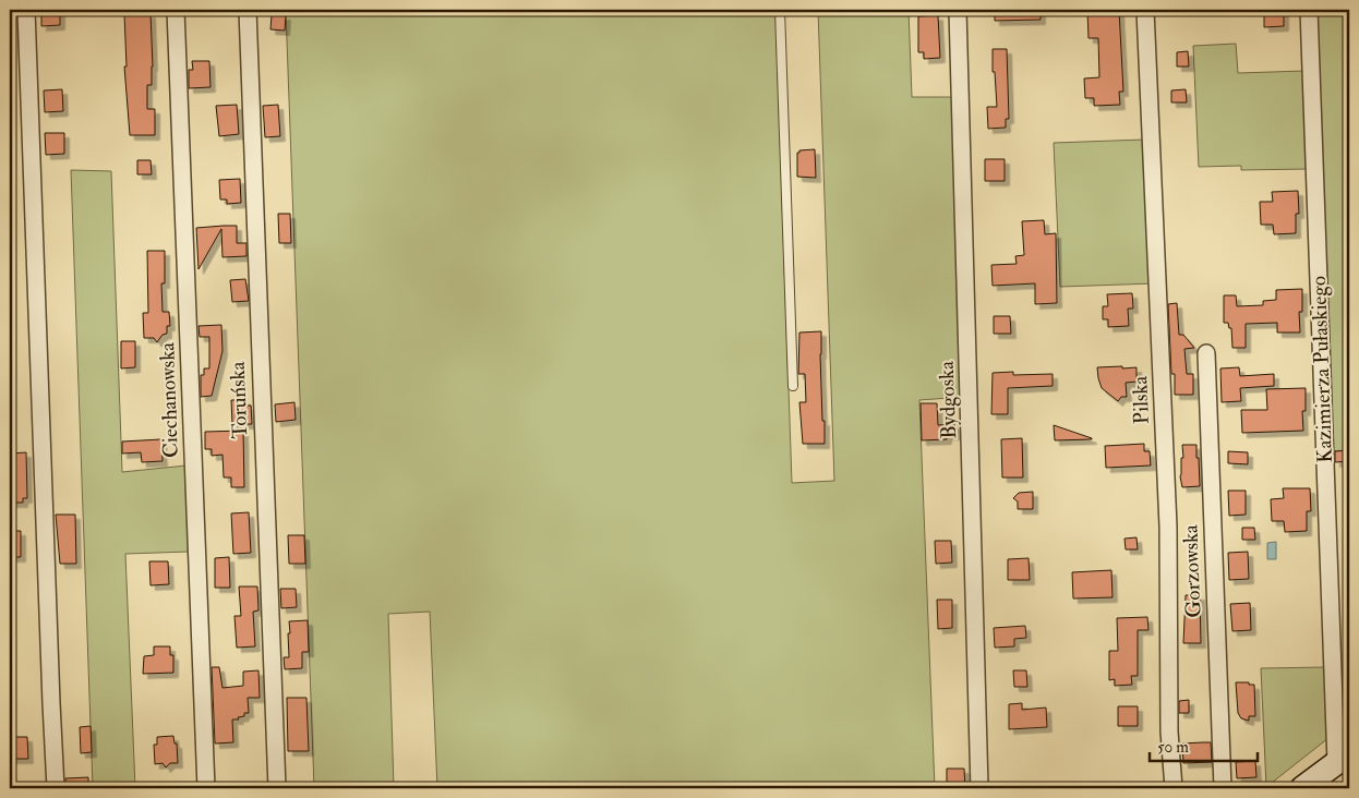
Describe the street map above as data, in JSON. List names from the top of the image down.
{
  "streets": {
    "main road": ["Kazimierza Pułaskiego"],
    "street": [
      "Ciechanowska",
      "Toruńska",
      "Bydgoska",
      "Pilska",
      "Gorzowska"
    ]
  },
  "scale_bar": "50 m"
}
